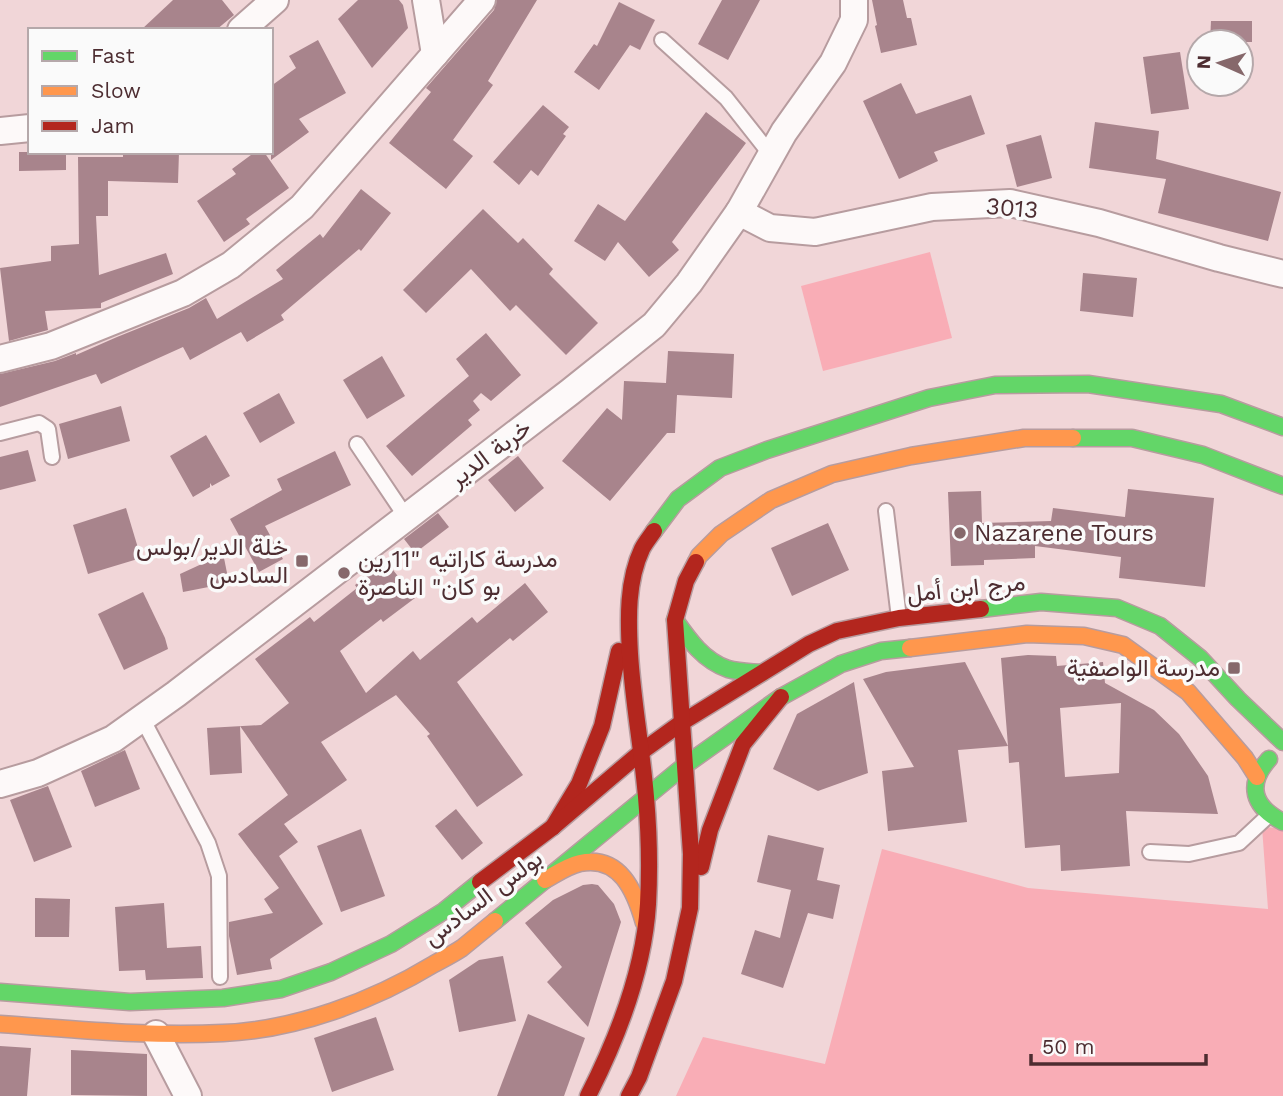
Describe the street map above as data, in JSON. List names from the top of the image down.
{
  "streets": {
    "main road": ["مرج ابن أمل", "بولس السادس"],
    "street": ["3013", "خربة الدير"]
  },
  "crossings": [
    ["3013", "خربة الدير"],
    ["مرج ابن أمل", "بولس السادس"]
  ],
  "places": {
    "other": ["Nazarene Tours", "مدرسة كاراتيه \"11رين بو كان\" الناصرة"],
    "transit": ["خلة الدير/بولس السادس", "مدرسة الواصفية"]
  },
  "legend": ["Fast", "Slow", "Jam"],
  "scale_bar": "50 m",
  "north": "left"
}
